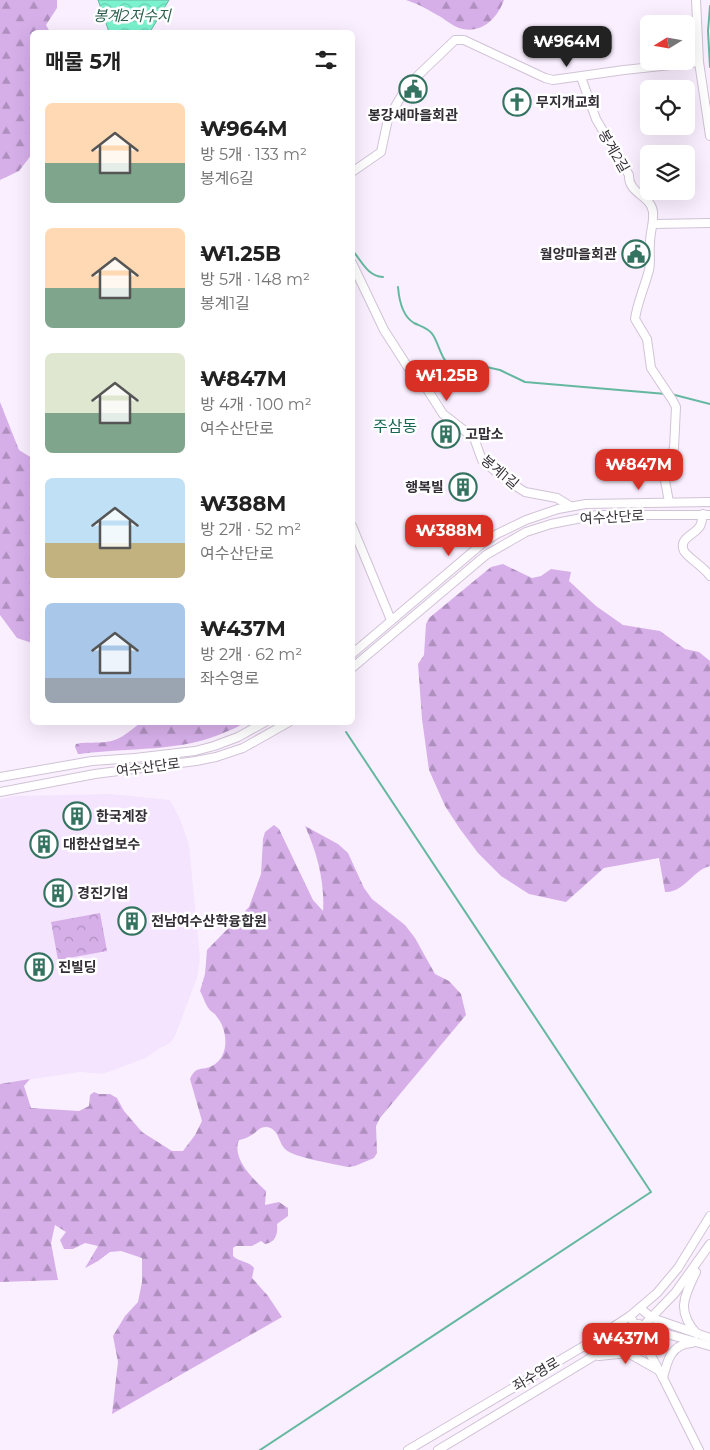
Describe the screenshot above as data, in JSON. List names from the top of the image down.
{
  "streets": {
    "street": [
      "봉계2길",
      "봉계1길",
      "여수산단로",
      "좌수영로"
    ]
  },
  "crossings": [
    ["봉계2길", "여수산단로"],
    ["봉계1길", "여수산단로"]
  ],
  "districts": ["주삼동"],
  "water": ["봉계2저수지"],
  "places": {
    "public building": ["봉강새마을회관", "월앙마을회관"],
    "church": ["무지개교회"],
    "building": [
      "고맙소",
      "행복빌",
      "한국계장",
      "대한산업보수",
      "경진기업",
      "전남여수산학융합원",
      "진빌딩"
    ]
  },
  "north": "left",
  "page": {
    "price": [
      "₩964M",
      "₩1.25B",
      "₩847M",
      "₩388M",
      "₩437M"
    ],
    "heading": "매물 5개",
    "list": [
      {
        "name": "₩964M",
        "note": "방 5개 · 133 m² · 봉계6길"
      },
      {
        "name": "₩1.25B",
        "note": "방 5개 · 148 m² · 봉계1길"
      },
      {
        "name": "₩847M",
        "note": "방 4개 · 100 m² · 여수산단로"
      },
      {
        "name": "₩388M",
        "note": "방 2개 · 52 m² · 여수산단로"
      },
      {
        "name": "₩437M",
        "note": "방 2개 · 62 m² · 좌수영로"
      }
    ]
  }
}
